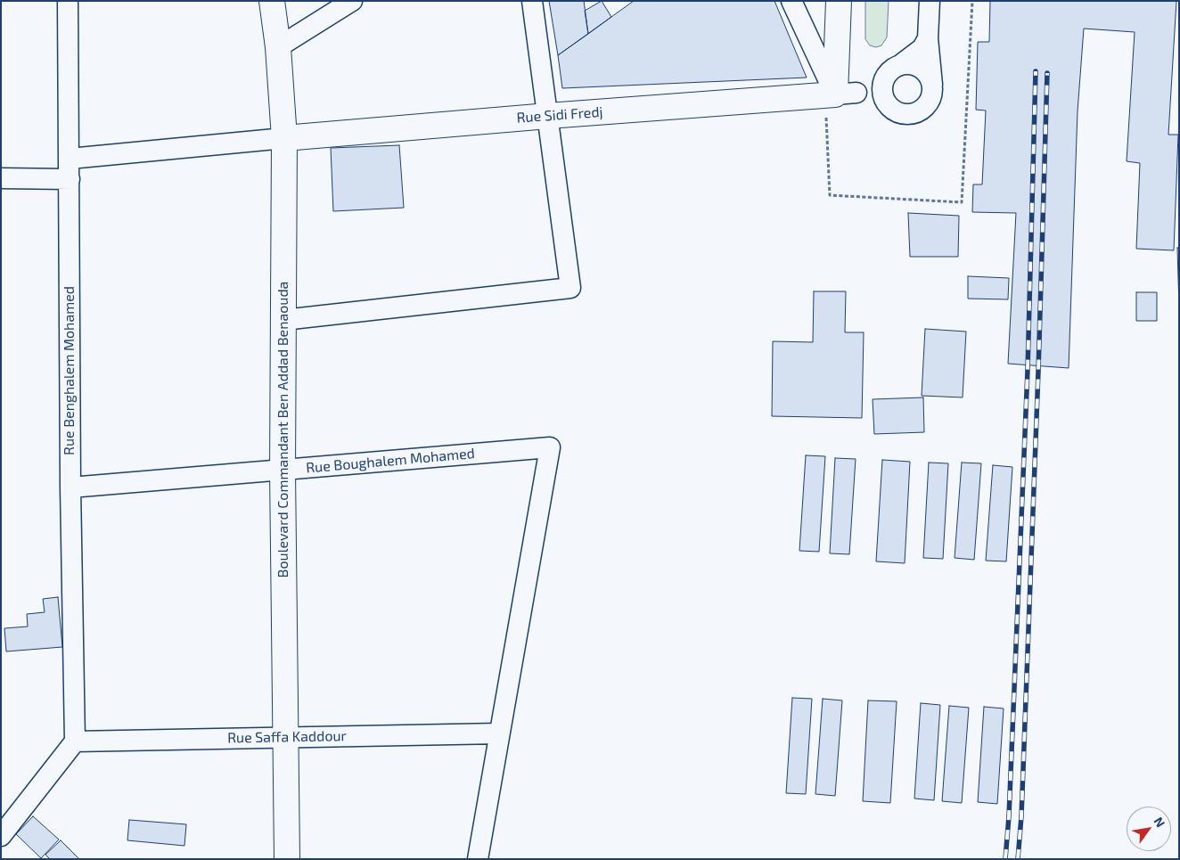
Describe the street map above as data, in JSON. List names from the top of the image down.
{
  "streets": {
    "main road": ["Rue Sidi Fredj", "Boulevard Commandant Ben Addad Benaouda"],
    "street": ["Rue Benghalem Mohamed", "Rue Boughalem Mohamed", "Rue Saffa Kaddour"]
  },
  "crossings": [
    ["Rue Sidi Fredj", "Boulevard Commandant Ben Addad Benaouda"],
    ["Rue Benghalem Mohamed", "Rue Boughalem Mohamed"],
    ["Rue Benghalem Mohamed", "Rue Saffa Kaddour"],
    ["Boulevard Commandant Ben Addad Benaouda", "Rue Boughalem Mohamed"],
    ["Boulevard Commandant Ben Addad Benaouda", "Rue Saffa Kaddour"],
    ["Rue Boughalem Mohamed", "Rue Saffa Kaddour"]
  ],
  "north": "top right"
}
